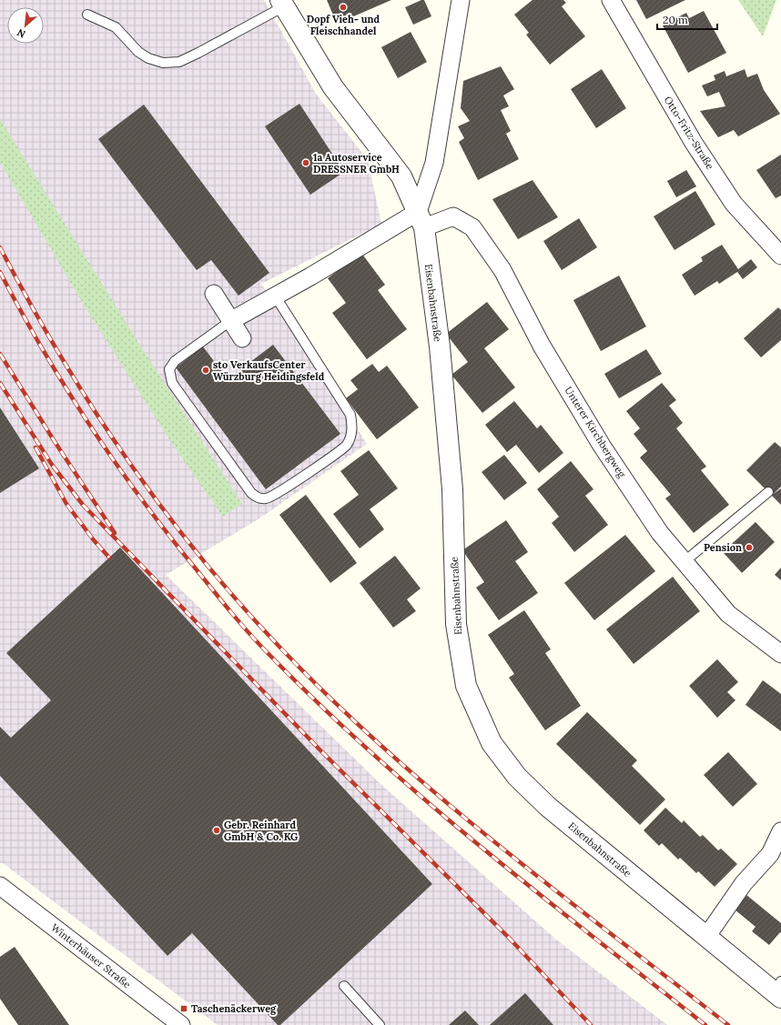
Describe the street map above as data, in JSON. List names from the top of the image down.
{
  "streets": {
    "street": [
      "Otto-Fritz-Straße",
      "Eisenbahnstraße",
      "Unterer Kirchbergweg",
      "Winterhäuser Straße"
    ]
  },
  "crossings": [
    ["Eisenbahnstraße", "Unterer Kirchbergweg"]
  ],
  "places": {
    "other": [
      "Dopf Vieh- und Fleischhandel",
      "1a Autoservice DRESSNER GmbH",
      "sto VerkaufsCenter Würzburg Heidingsfeld",
      "Pension",
      "Gebr. Reinhard GmbH & Co. KG"
    ],
    "transit": ["Taschenäckerweg"]
  },
  "scale_bar": "20 m",
  "north": "bottom left"
}
